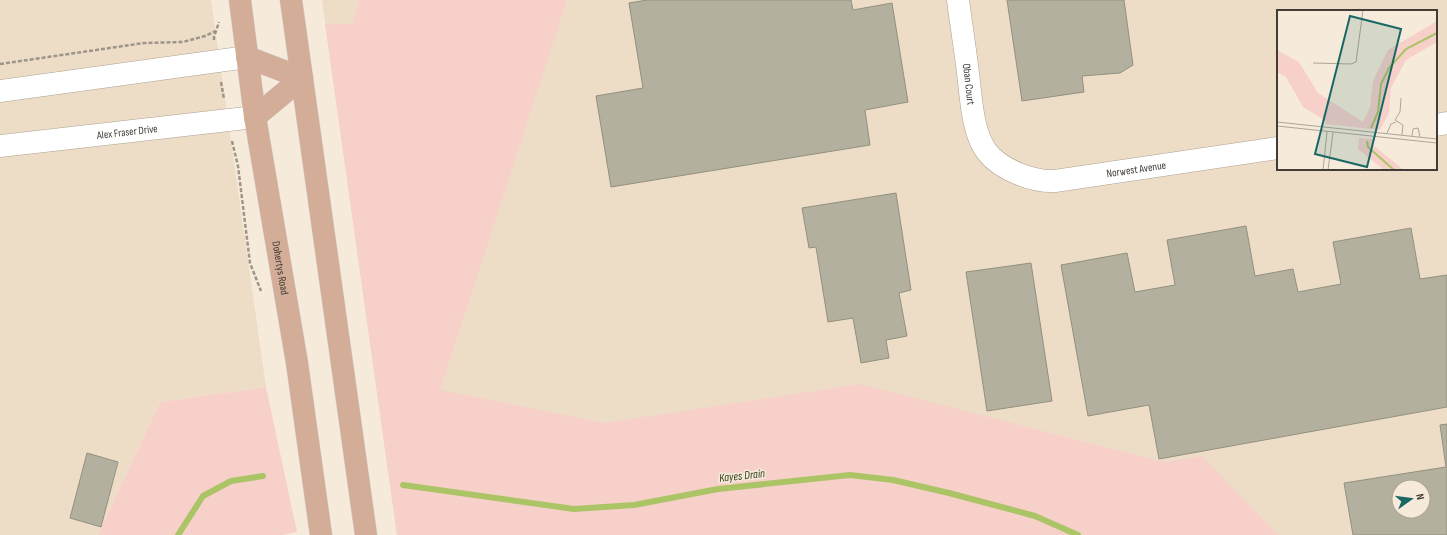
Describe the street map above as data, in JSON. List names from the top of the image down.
{
  "streets": {
    "main road": ["Dohertys Road"],
    "street": ["Oban Court", "Alex Fraser Drive", "Norwest Avenue"]
  },
  "crossings": [
    ["Oban Court", "Norwest Avenue"],
    ["Alex Fraser Drive", "Dohertys Road"]
  ],
  "water": ["Kayes Drain"],
  "north": "right"
}
